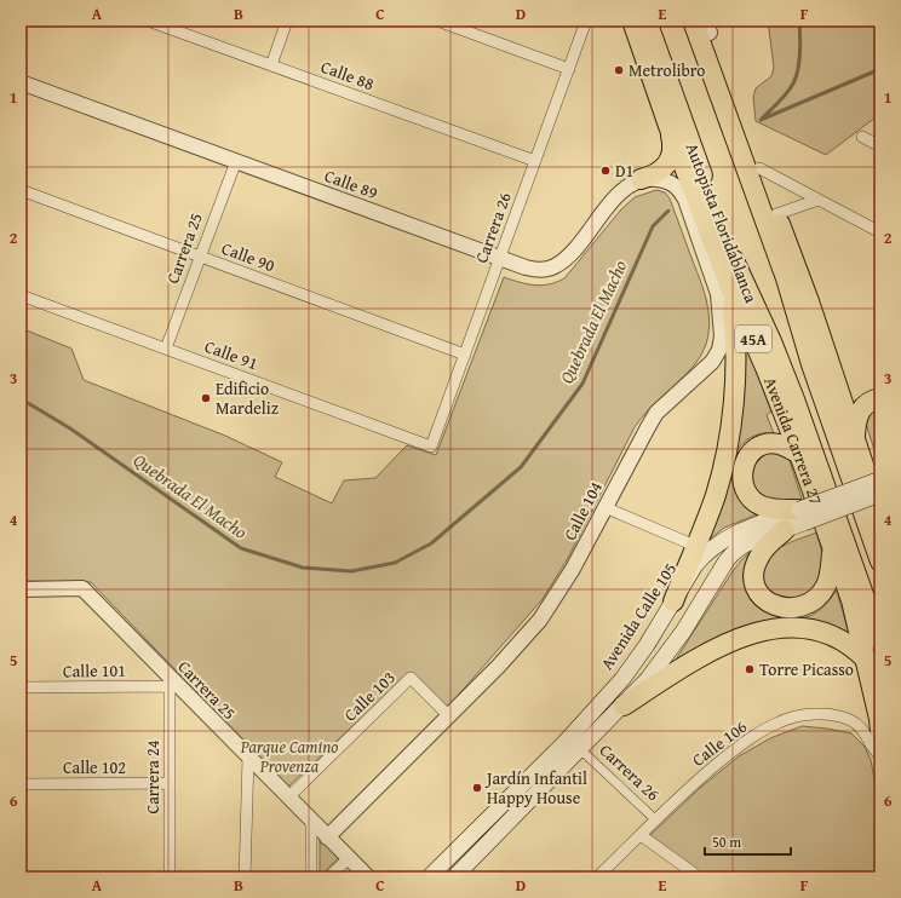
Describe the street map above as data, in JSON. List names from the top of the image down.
{
  "streets": {
    "highway": ["Autopista Floridablanca", "45A", "Avenida Carrera 27"],
    "main road": ["Avenida Calle 105"],
    "street": [
      "Calle 88",
      "Calle 89",
      "Carrera 26",
      "Carrera 25",
      "Calle 90",
      "Calle 91",
      "Calle 104",
      "Calle 101",
      "Calle 103",
      "Calle 106",
      "Calle 102",
      "Carrera 24"
    ]
  },
  "crossings": [
    ["Calle 88", "Carrera 26"],
    ["Calle 89", "Carrera 26"],
    ["Calle 89", "Carrera 25"],
    ["Calle 89", "Calle 104"],
    ["Carrera 26", "Calle 90"],
    ["Carrera 26", "Calle 91"],
    ["Carrera 26", "Avenida Calle 105"],
    ["Carrera 26", "Calle 106"],
    ["Carrera 25", "Calle 90"],
    ["Carrera 25", "Calle 91"],
    ["Carrera 25", "Calle 104"],
    ["Carrera 25", "Calle 101"],
    ["Carrera 25", "Calle 103"],
    ["Carrera 25", "Carrera 24"],
    ["Calle 104", "Calle 103"],
    ["Calle 101", "Carrera 24"],
    ["Calle 102", "Carrera 24"]
  ],
  "water": ["Quebrada El Macho"],
  "parks": ["Parque Camino Provenza"],
  "places": [
    "Metrolibro",
    "D1",
    "Edificio Mardeliz",
    "Torre Picasso",
    "Jardín Infantil Happy House"
  ],
  "scale_bar": "50 m",
  "grid": {
    "columns": [
      "A",
      "B",
      "C",
      "D",
      "E",
      "F"
    ],
    "rows": [
      "1",
      "2",
      "3",
      "4",
      "5",
      "6"
    ]
  }
}
